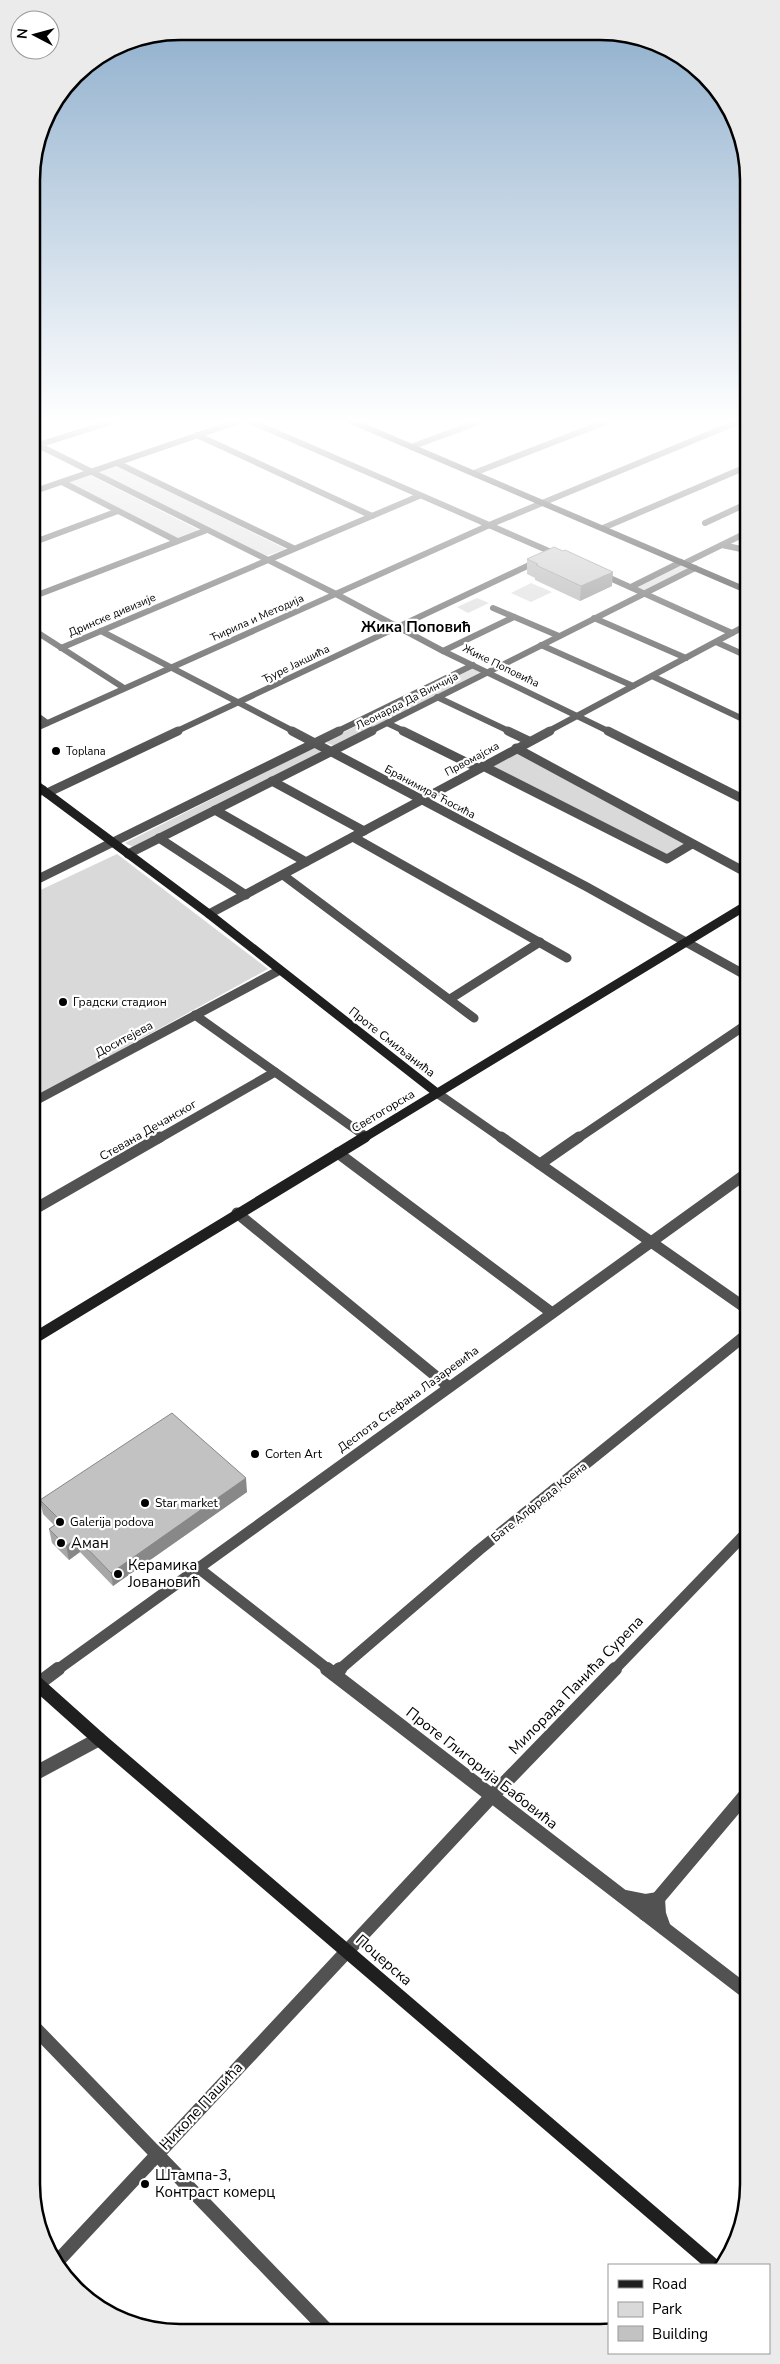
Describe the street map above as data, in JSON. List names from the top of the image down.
{
  "streets": {
    "street": [
      "Дринске дивизије",
      "Ћирила и Методија",
      "Ђуре Јакшића",
      "Жике Поповића",
      "Леонарда Да Винчија",
      "Првомајска",
      "Бранимира Ћосића",
      "Доситејева",
      "Проте Смиљанића",
      "Светогорска",
      "Стевана Дечанског",
      "Деспота Стефана Лазаревића",
      "Бате Алфреда Коена",
      "Милорада Панића Сурепа",
      "Проте Глигорија Бабовића",
      "Поцерска",
      "Николе Пашића"
    ]
  },
  "crossings": [
    ["Дринске дивизије", "Жике Поповића"],
    ["Дринске дивизије", "Бранимира Ћосића"],
    ["Ћирила и Методија", "Жике Поповића"],
    ["Ћирила и Методија", "Бранимира Ћосића"],
    ["Ђуре Јакшића", "Жике Поповића"],
    ["Ђуре Јакшића", "Бранимира Ћосића"],
    ["Ђуре Јакшића", "Проте Смиљанића"],
    ["Жике Поповића", "Леонарда Да Винчија"],
    ["Жике Поповића", "Првомајска"],
    ["Леонарда Да Винчија", "Бранимира Ћосића"],
    ["Леонарда Да Винчија", "Проте Смиљанића"],
    ["Првомајска", "Бранимира Ћосића"],
    ["Првомајска", "Проте Смиљанића"],
    ["Бранимира Ћосића", "Светогорска"],
    ["Доситејева", "Проте Смиљанића"],
    ["Проте Смиљанића", "Светогорска"],
    ["Проте Смиљанића", "Деспота Стефана Лазаревића"],
    ["Деспота Стефана Лазаревића", "Проте Глигорија Бабовића"],
    ["Бате Алфреда Коена", "Проте Глигорија Бабовића"],
    ["Милорада Панића Сурепа", "Проте Глигорија Бабовића"],
    ["Милорада Панића Сурепа", "Поцерска"],
    ["Милорада Панића Сурепа", "Николе Пашића"],
    ["Поцерска", "Николе Пашића"]
  ],
  "districts": ["Жика Поповић"],
  "places": [
    "Toplana",
    "Градски стадион",
    "Corten Art",
    "Star market",
    "Galerija podova",
    "Аман",
    "Керамика Јовановић",
    "Штампа-3, Контраст комерц"
  ],
  "legend": ["Road", "Park", "Building"],
  "north": "left"
}
